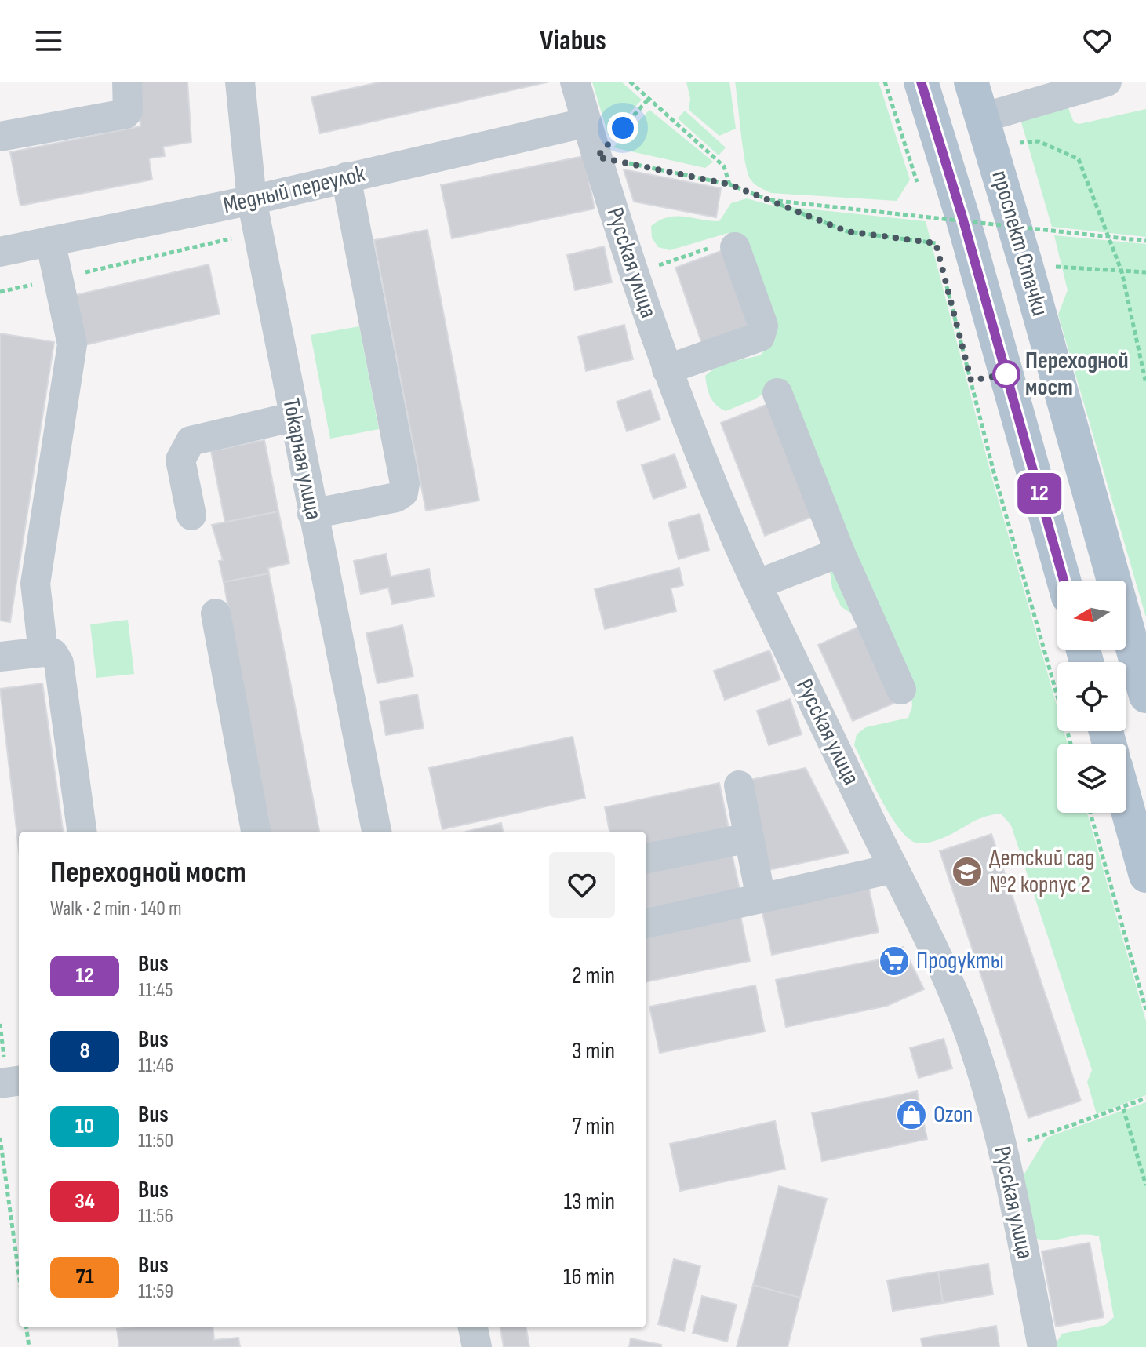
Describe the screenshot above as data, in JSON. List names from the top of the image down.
{
  "streets": {
    "main road": ["проспект Стачки"],
    "street": ["Медный переулок", "Русская улица", "Токарная улица"]
  },
  "crossings": [
    ["Медный переулок", "Русская улица"],
    ["Медный переулок", "Токарная улица"]
  ],
  "places": {
    "other": ["Переходной мост"],
    "school or university": ["Детский сад №2 корпус 2"],
    "supermarket": ["Продукты"],
    "shop": ["Ozon"]
  },
  "lines": ["bus line 12"],
  "north": "left",
  "page": {
    "header": "Viabus",
    "on_map": "12",
    "heading": ["Переходной мост", "Walk · 2 min · 140 m"],
    "list": [
      {
        "mark": "12",
        "name": "Bus",
        "note": "11:45",
        "value": "2 min"
      },
      {
        "mark": "8",
        "name": "Bus",
        "note": "11:46",
        "value": "3 min"
      },
      {
        "mark": "10",
        "name": "Bus",
        "note": "11:50",
        "value": "7 min"
      },
      {
        "mark": "34",
        "name": "Bus",
        "note": "11:56",
        "value": "13 min"
      },
      {
        "mark": "71",
        "name": "Bus",
        "note": "11:59",
        "value": "16 min"
      }
    ]
  }
}
